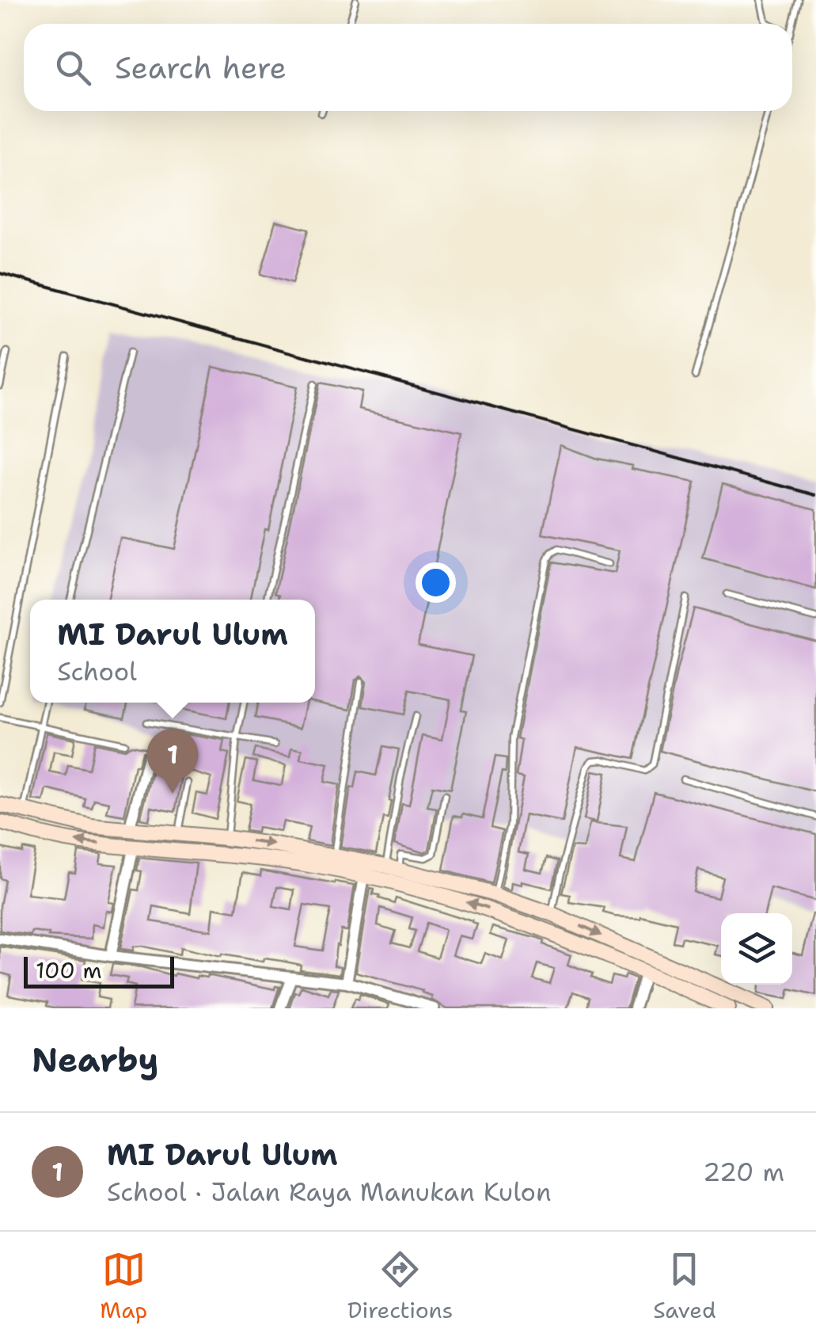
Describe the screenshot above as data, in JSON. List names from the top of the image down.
{
  "scale_bar": "100 m",
  "page": {
    "search": "Search here",
    "popup": ["MI Darul Ulum", "School"],
    "pins": "1",
    "scale": "100 m",
    "heading": "Nearby",
    "list": [
      {
        "mark": "1",
        "name": "MI Darul Ulum",
        "note": "School · Jalan Raya Manukan Kulon",
        "value": "220 m"
      }
    ],
    "nav": ["Map", "Directions", "Saved"]
  }
}
